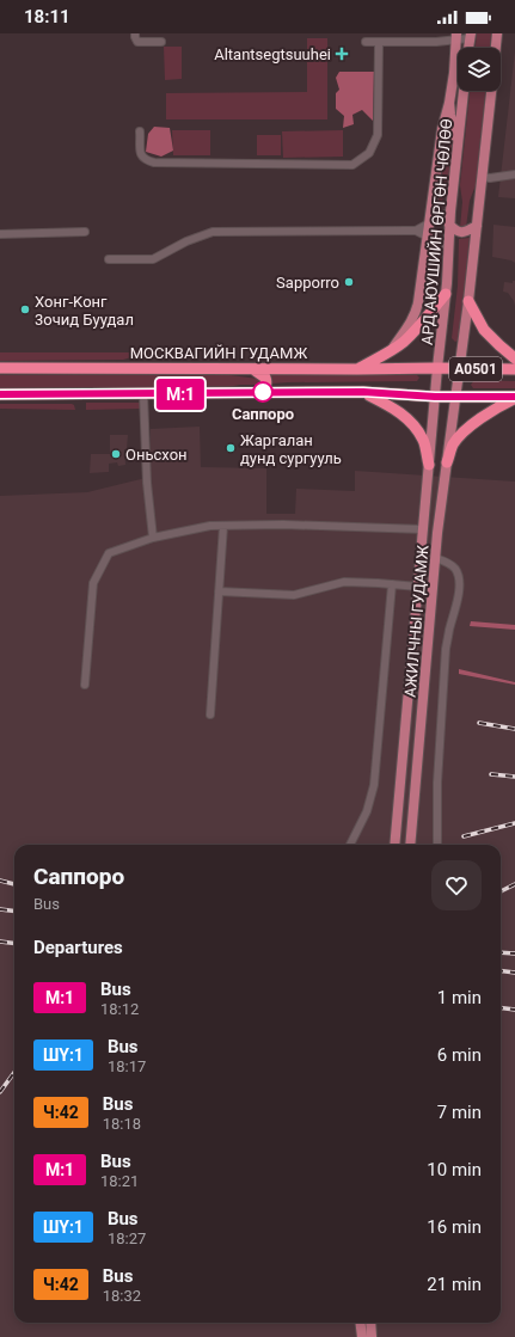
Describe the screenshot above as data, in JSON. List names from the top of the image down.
{
  "streets": {
    "highway": ["МОСКВАГИЙН ГУДАМЖ", "A0501"],
    "main road": ["АРД АЮУШИЙН ӨРГӨН ЧӨЛӨӨ", "АЖИЛЧНЫ ГУДАМЖ"]
  },
  "crossings": [
    ["АРД АЮУШИЙН ӨРГӨН ЧӨЛӨӨ", "МОСКВАГИЙН ГУДАМЖ"],
    ["АРД АЮУШИЙН ӨРГӨН ЧӨЛӨӨ", "A0501"],
    ["АРД АЮУШИЙН ӨРГӨН ЧӨЛӨӨ", "АЖИЛЧНЫ ГУДАМЖ"],
    ["МОСКВАГИЙН ГУДАМЖ", "A0501"],
    ["A0501", "АЖИЛЧНЫ ГУДАМЖ"]
  ],
  "places": {
    "health": ["Altantsegtsuuhei"],
    "other": [
      "Sapporro",
      "Хонг-Kонг 3очид Буудал",
      "Саппоро",
      "Жаргалан дунд сургууль",
      "Оньсхон"
    ]
  },
  "lines": ["bus line М:1"],
  "page": {
    "status": "18:11",
    "on_map": "М:1",
    "heading": [
      ["Саппоро", "Bus"],
      "Departures"
    ],
    "list": [
      {
        "mark": "М:1",
        "name": "Bus",
        "note": "18:12",
        "value": "1 min"
      },
      {
        "mark": "ШҮ:1",
        "name": "Bus",
        "note": "18:17",
        "value": "6 min"
      },
      {
        "mark": "Ч:42",
        "name": "Bus",
        "note": "18:18",
        "value": "7 min"
      },
      {
        "mark": "М:1",
        "name": "Bus",
        "note": "18:21",
        "value": "10 min"
      },
      {
        "mark": "ШҮ:1",
        "name": "Bus",
        "note": "18:27",
        "value": "16 min"
      },
      {
        "mark": "Ч:42",
        "name": "Bus",
        "note": "18:32",
        "value": "21 min"
      }
    ]
  }
}
